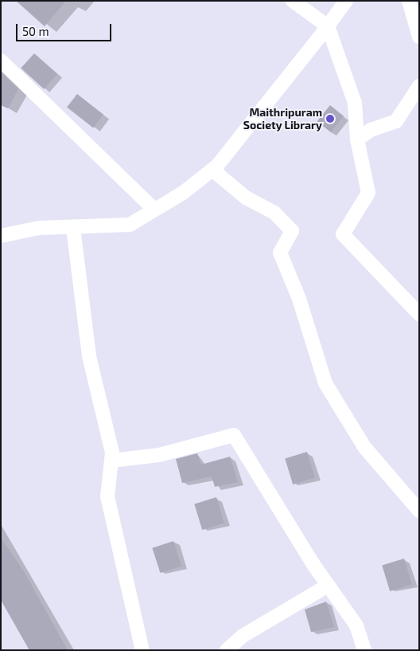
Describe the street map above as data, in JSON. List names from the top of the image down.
{
  "places": ["Maithripuram Society Library"],
  "scale_bar": "50 m"
}
